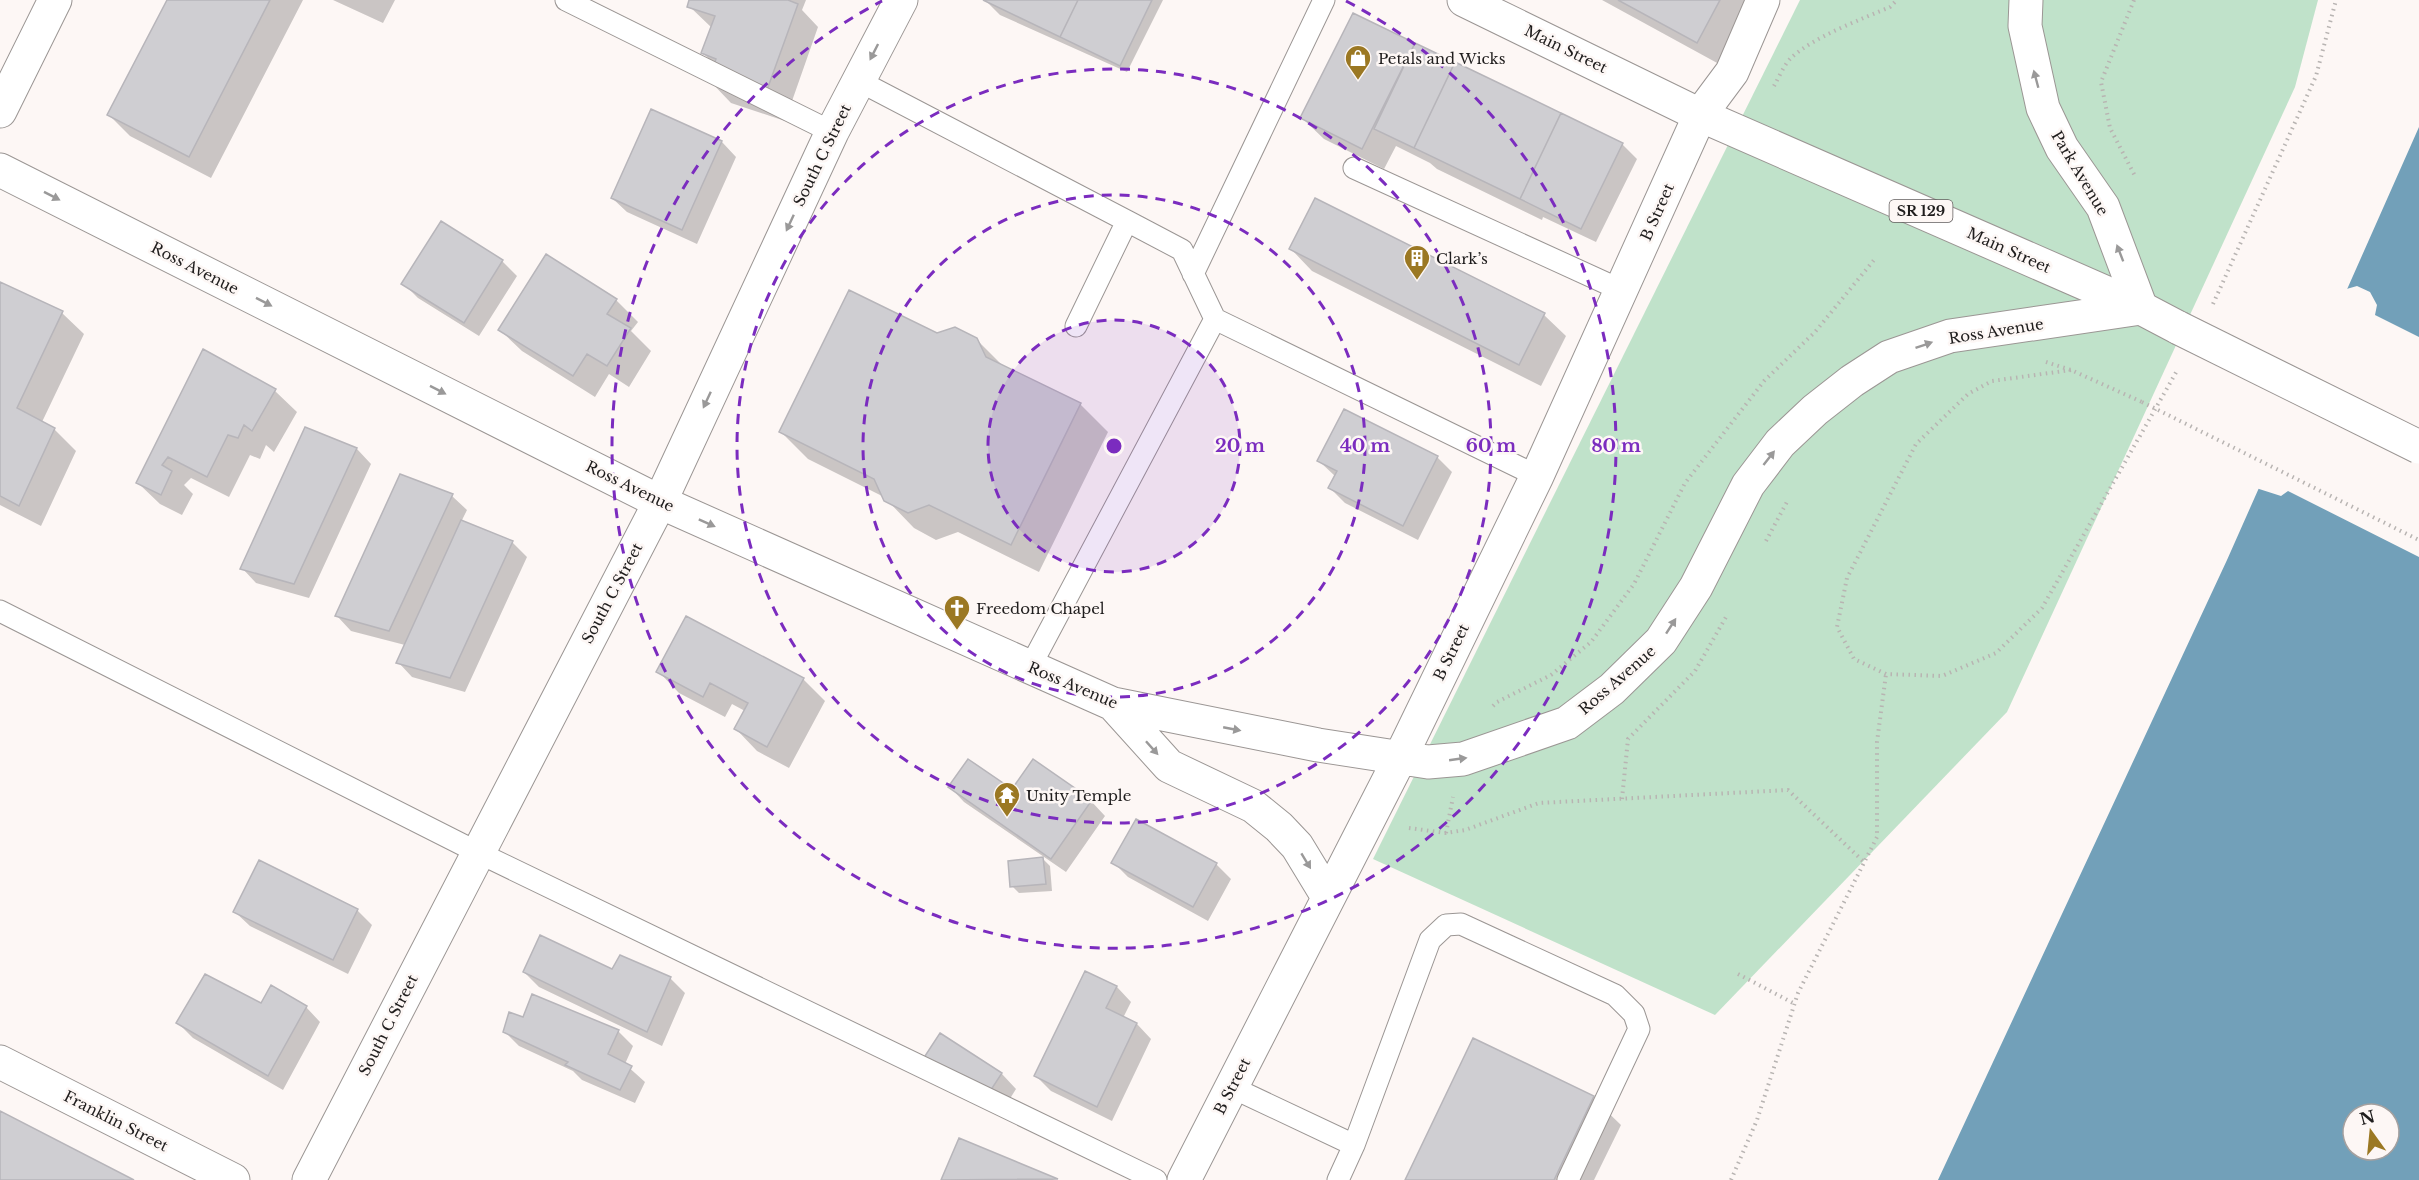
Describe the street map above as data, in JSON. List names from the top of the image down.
{
  "streets": {
    "main road": [
      "Main Street",
      "South C Street",
      "Park Avenue",
      "SR 129",
      "B Street",
      "Ross Avenue",
      "Franklin Street"
    ]
  },
  "crossings": [
    ["Main Street", "Park Avenue"],
    ["Main Street", "B Street"],
    ["Main Street", "Ross Avenue"],
    ["South C Street", "Ross Avenue"],
    ["Park Avenue", "Ross Avenue"],
    ["B Street", "Ross Avenue"]
  ],
  "one_way": ["South C Street", "Park Avenue", "Ross Avenue"],
  "places": {
    "shop": ["Petals and Wicks"],
    "building": ["Clark’s"],
    "church": ["Freedom Chapel"],
    "temple": ["Unity Temple"]
  },
  "north": "top",
  "rings": [
    "20 m",
    "40 m",
    "60 m",
    "80 m"
  ]
}
